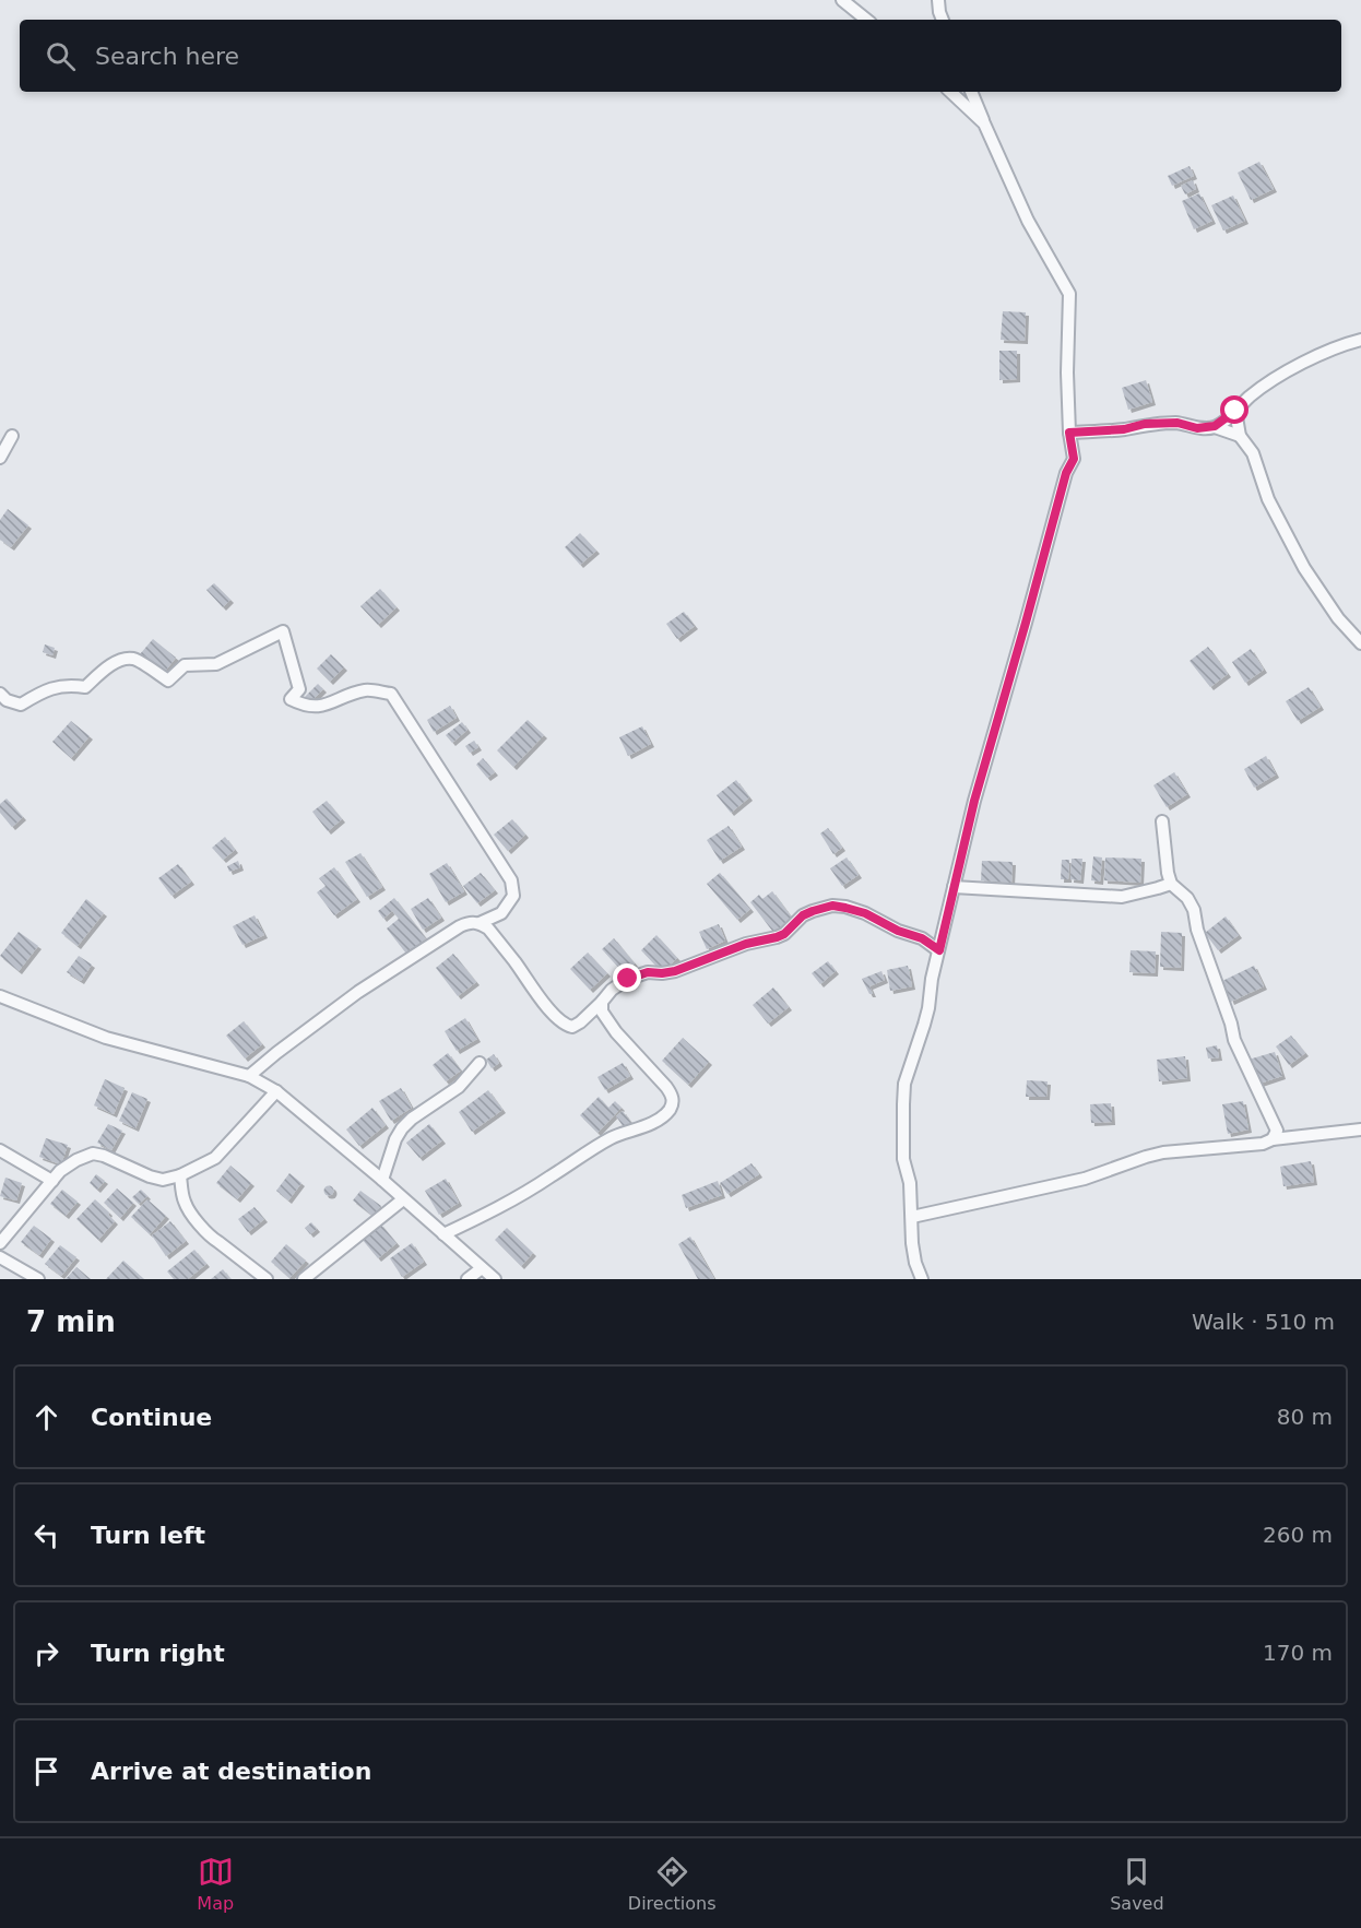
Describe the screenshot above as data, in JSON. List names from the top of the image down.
{
  "page": {
    "search": "Search here",
    "heading": ["7 min", "Walk · 510 m"],
    "list": [
      ["Continue", "80 m"],
      ["Turn left", "260 m"],
      ["Turn right", "170 m"],
      "Arrive at destination"
    ],
    "nav": ["Map", "Directions", "Saved"]
  }
}
